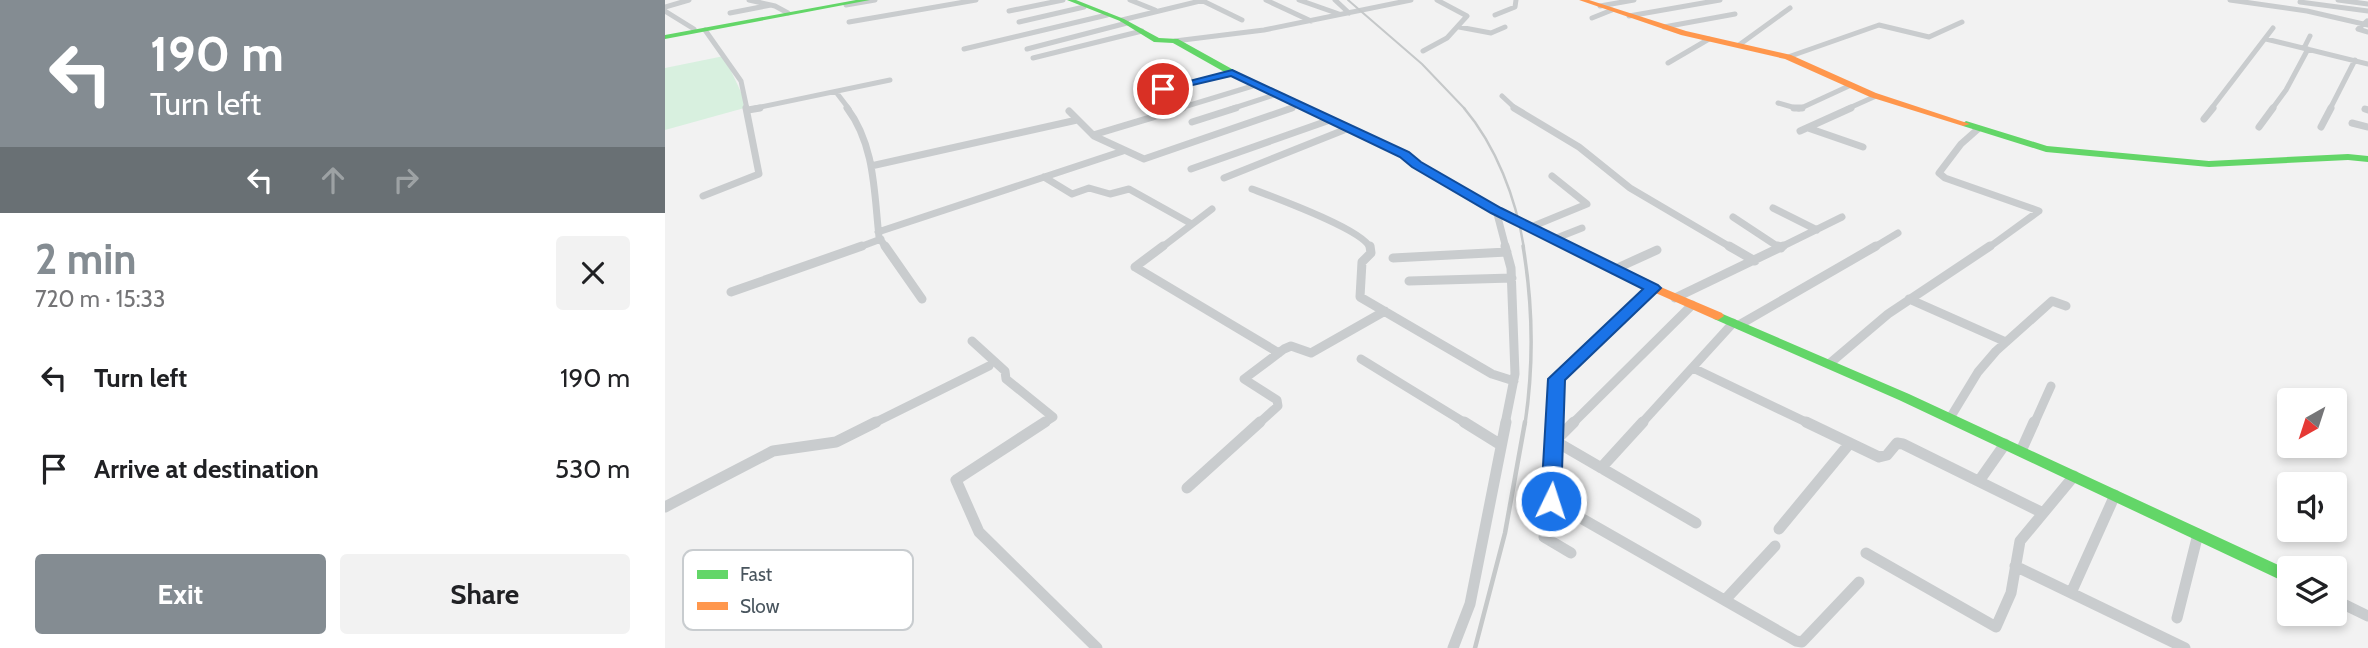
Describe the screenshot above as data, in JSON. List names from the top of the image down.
{
  "legend": ["Fast", "Slow"],
  "north": "bottom left",
  "page": {
    "turn": ["190 m", "Turn left"],
    "heading": ["2 min", "720 m · 15:33"],
    "list": [
      {
        "name": "Turn left",
        "value": "190 m"
      },
      {
        "name": "Arrive at destination",
        "value": "530 m"
      }
    ],
    "buttons": ["Exit", "Share"]
  }
}
